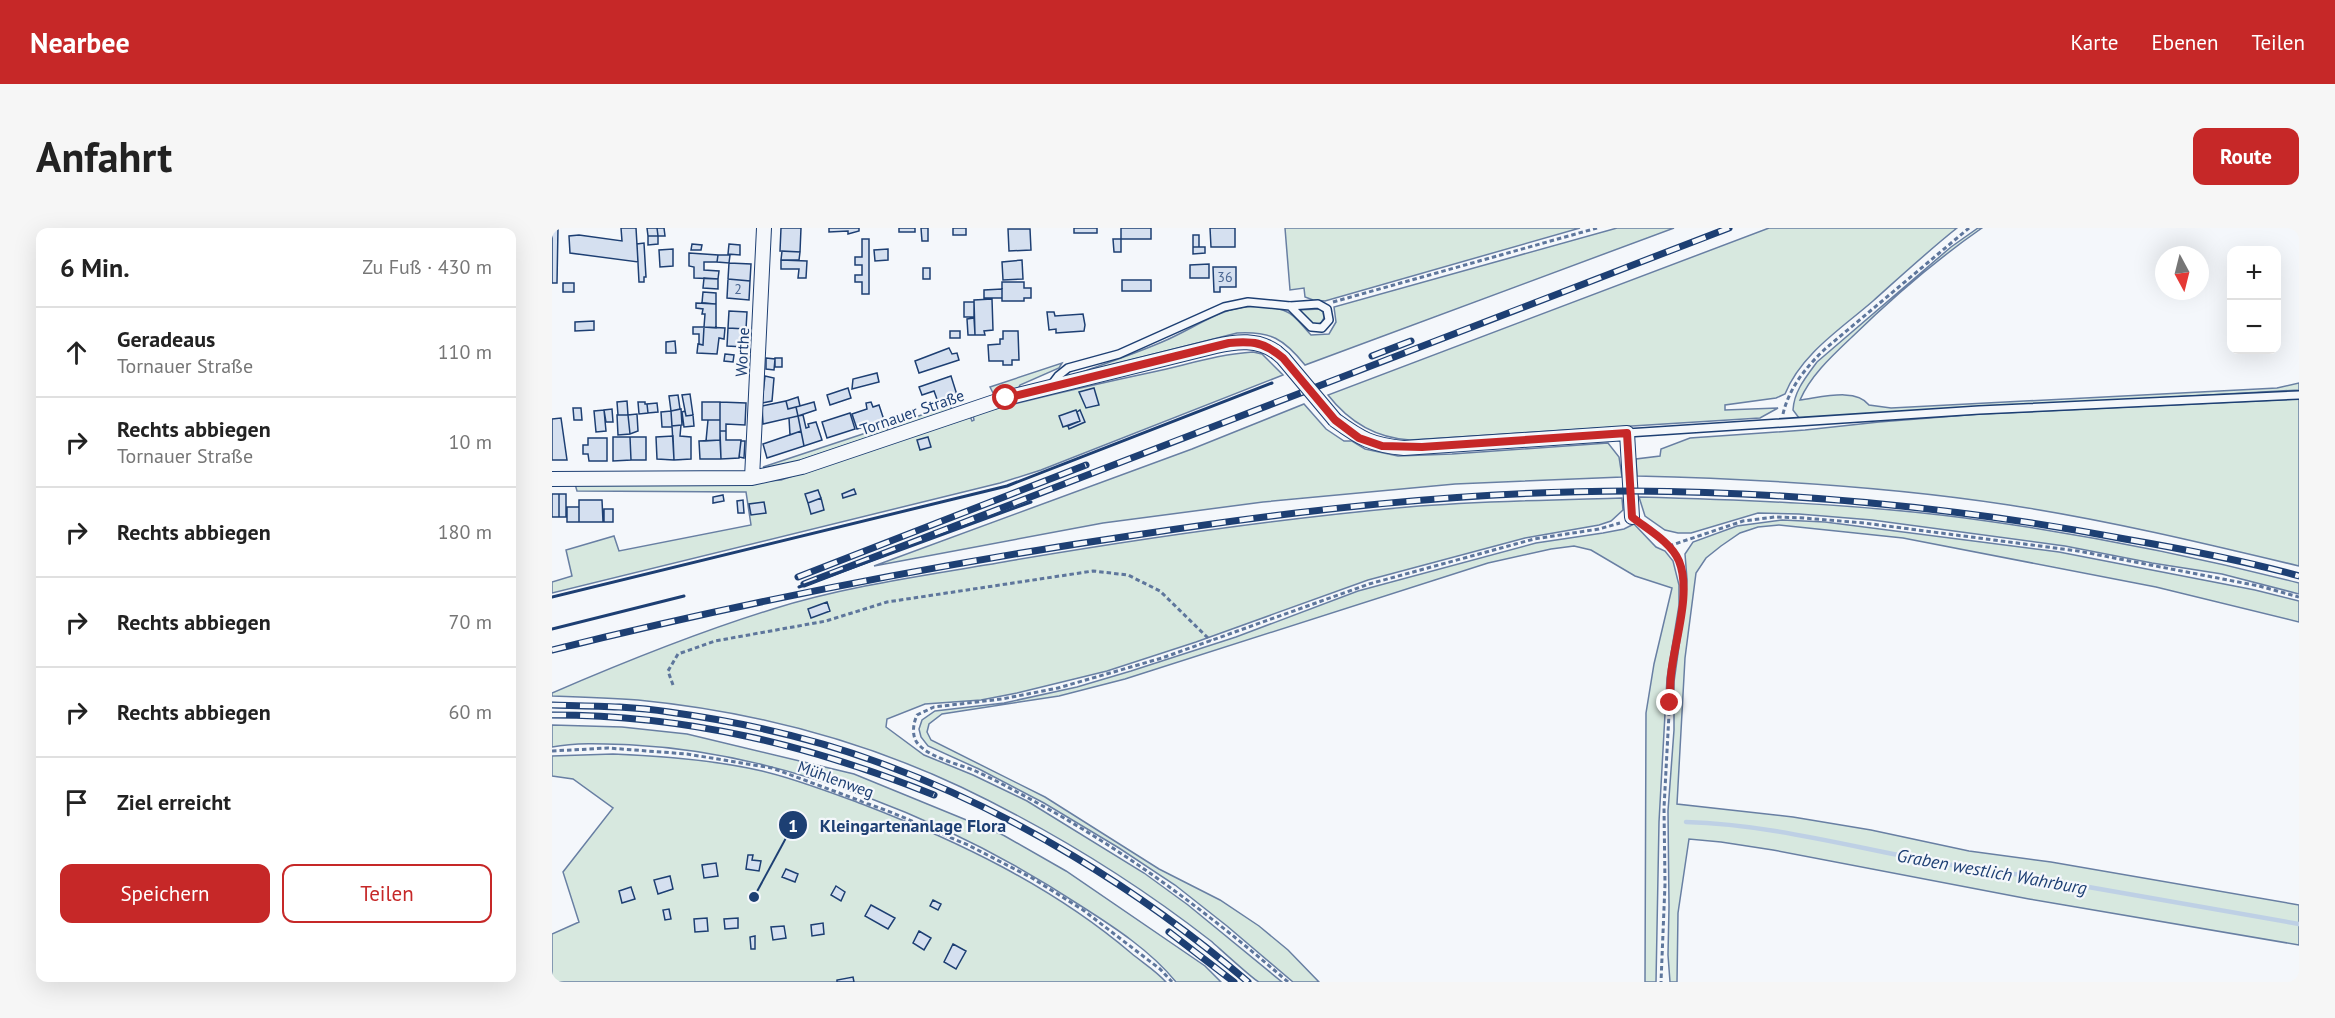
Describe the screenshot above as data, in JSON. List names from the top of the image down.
{
  "streets": {
    "street": ["Worthe", "Tornauer Straße"],
    "path": ["Mühlenweg"]
  },
  "crossings": [
    ["Worthe", "Tornauer Straße"]
  ],
  "water": ["Graben westlich Wahrburg"],
  "places": ["Kleingartenanlage Flora"],
  "house_numbers": ["36", "2"],
  "north": "bottom",
  "page": {
    "header": "Nearbee",
    "nav": ["Karte", "Ebenen", "Teilen"],
    "buttons": [
      "Route",
      ["Speichern", "Teilen"]
    ],
    "title": "Anfahrt",
    "heading": ["6 Min.", "Zu Fuß · 430 m"],
    "map_buttons": ["+", "−"],
    "list": [
      ["Geradeaus", "Tornauer Straße", "110 m"],
      ["Rechts abbiegen", "Tornauer Straße", "10 m"],
      ["Rechts abbiegen", "180 m"],
      ["Rechts abbiegen", "70 m"],
      ["Rechts abbiegen", "60 m"],
      "Ziel erreicht"
    ]
  }
}
